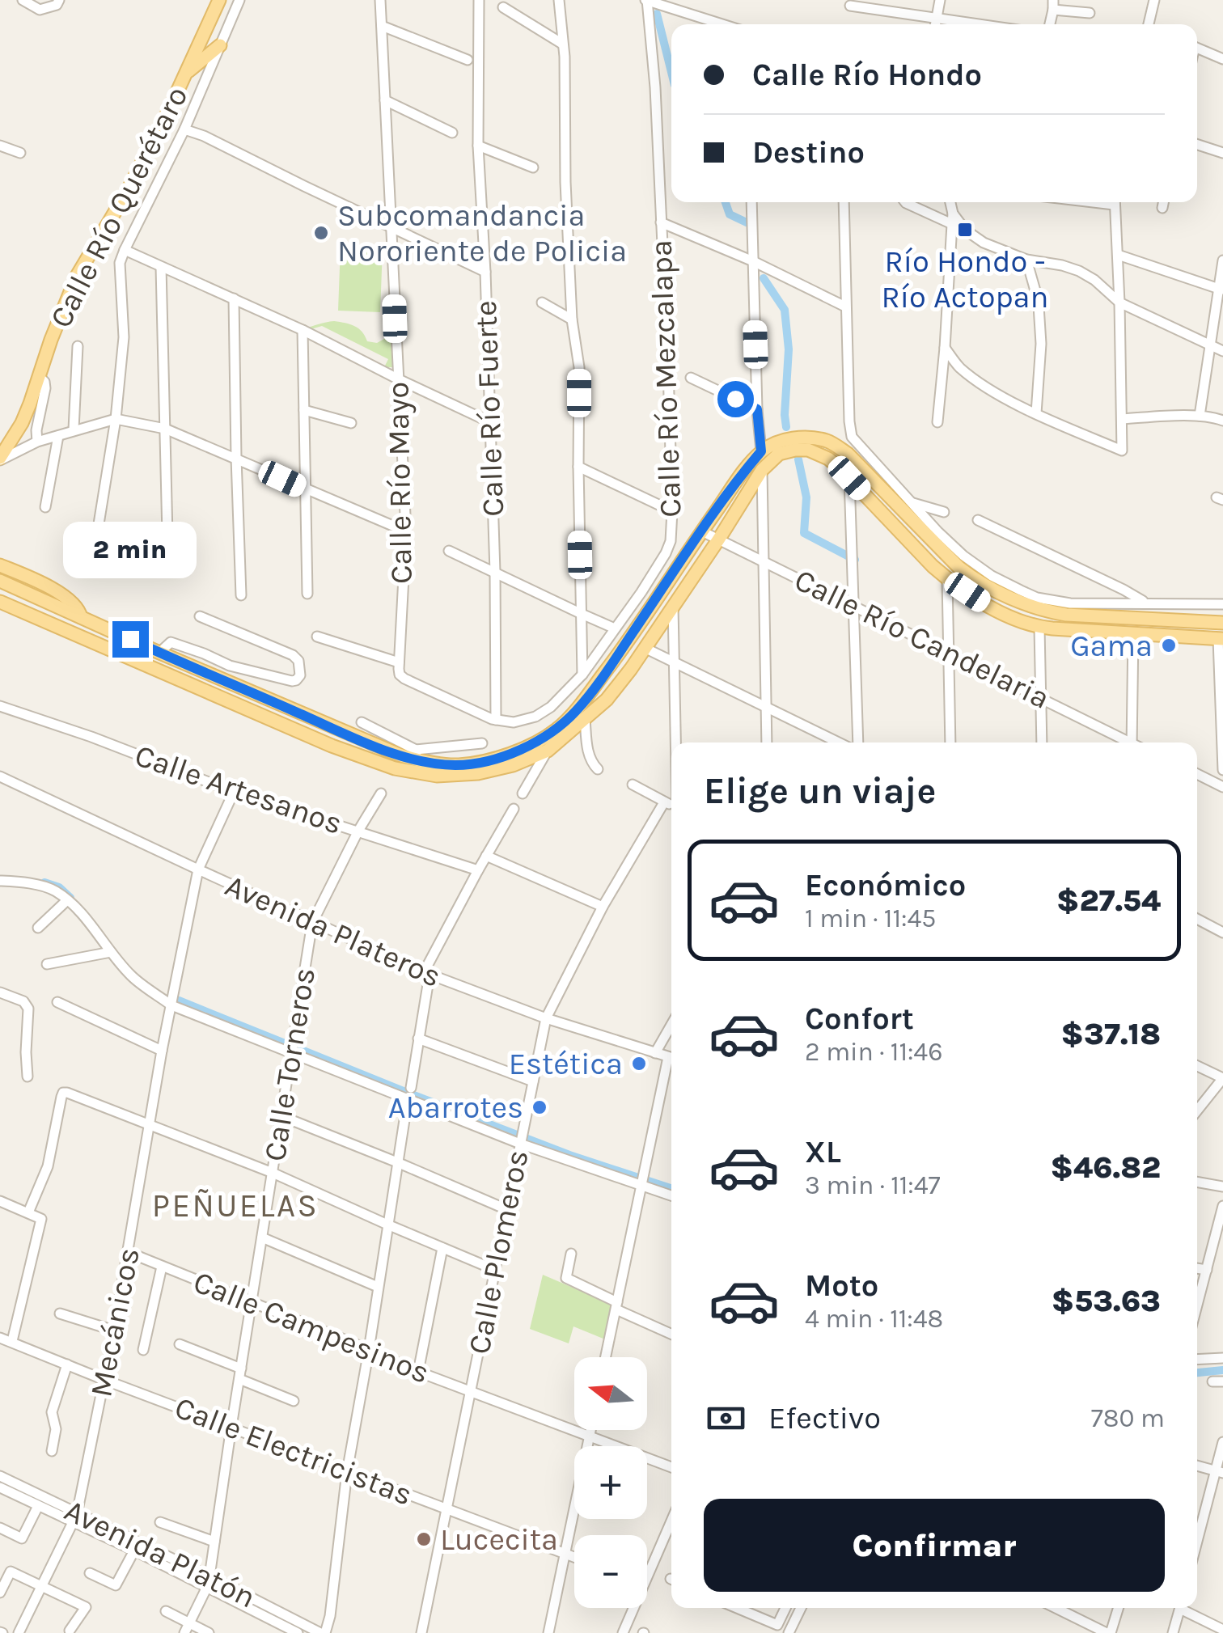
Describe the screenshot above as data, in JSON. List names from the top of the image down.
{
  "streets": {
    "main road": ["Calle Río Querétaro"],
    "street": [
      "Calle Río Mezcalapa",
      "Calle Río Fuerte",
      "Calle Río Mayo",
      "Calle Río Candelaria",
      "Calle Artesanos",
      "Avenida Plateros",
      "Calle Torneros",
      "Calle Plomeros",
      "Mecánicos",
      "Calle Campesinos",
      "Calle Electricistas",
      "Avenida Platón"
    ]
  },
  "crossings": [
    ["Calle Río Mezcalapa", "Calle Río Fuerte"],
    ["Calle Río Mezcalapa", "Calle Río Mayo"],
    ["Calle Río Fuerte", "Calle Río Mayo"],
    ["Calle Artesanos", "Calle Torneros"],
    ["Calle Artesanos", "Mecánicos"],
    ["Avenida Plateros", "Calle Torneros"],
    ["Avenida Plateros", "Calle Plomeros"],
    ["Avenida Plateros", "Mecánicos"],
    ["Calle Torneros", "Calle Campesinos"],
    ["Calle Torneros", "Calle Electricistas"],
    ["Calle Torneros", "Avenida Platón"],
    ["Calle Plomeros", "Calle Campesinos"],
    ["Calle Plomeros", "Calle Electricistas"],
    ["Mecánicos", "Calle Campesinos"],
    ["Mecánicos", "Calle Electricistas"],
    ["Mecánicos", "Avenida Platón"]
  ],
  "districts": ["PEÑUELAS"],
  "places": {
    "transit": ["Río Hondo - Río Actopan"],
    "other": [
      "Subcomandancia Nororiente de Policia",
      "Gama",
      "Estética",
      "Abarrotes",
      "Lucecita"
    ]
  },
  "north": "left",
  "page": {
    "banner": ["Calle Río Hondo", "Destino"],
    "bubble": "2 min",
    "heading": "Elige un viaje",
    "list": [
      {
        "name": "Económico",
        "note": "1 min · 11:45",
        "value": "$27.54"
      },
      {
        "name": "Confort",
        "note": "2 min · 11:46",
        "value": "$37.18"
      },
      {
        "name": "XL",
        "note": "3 min · 11:47",
        "value": "$46.82"
      },
      {
        "name": "Moto",
        "note": "4 min · 11:48",
        "value": "$53.63"
      }
    ],
    "map_buttons": ["+", "−"],
    "pay": ["Efectivo", "780 m"],
    "buttons": "Confirmar"
  }
}
